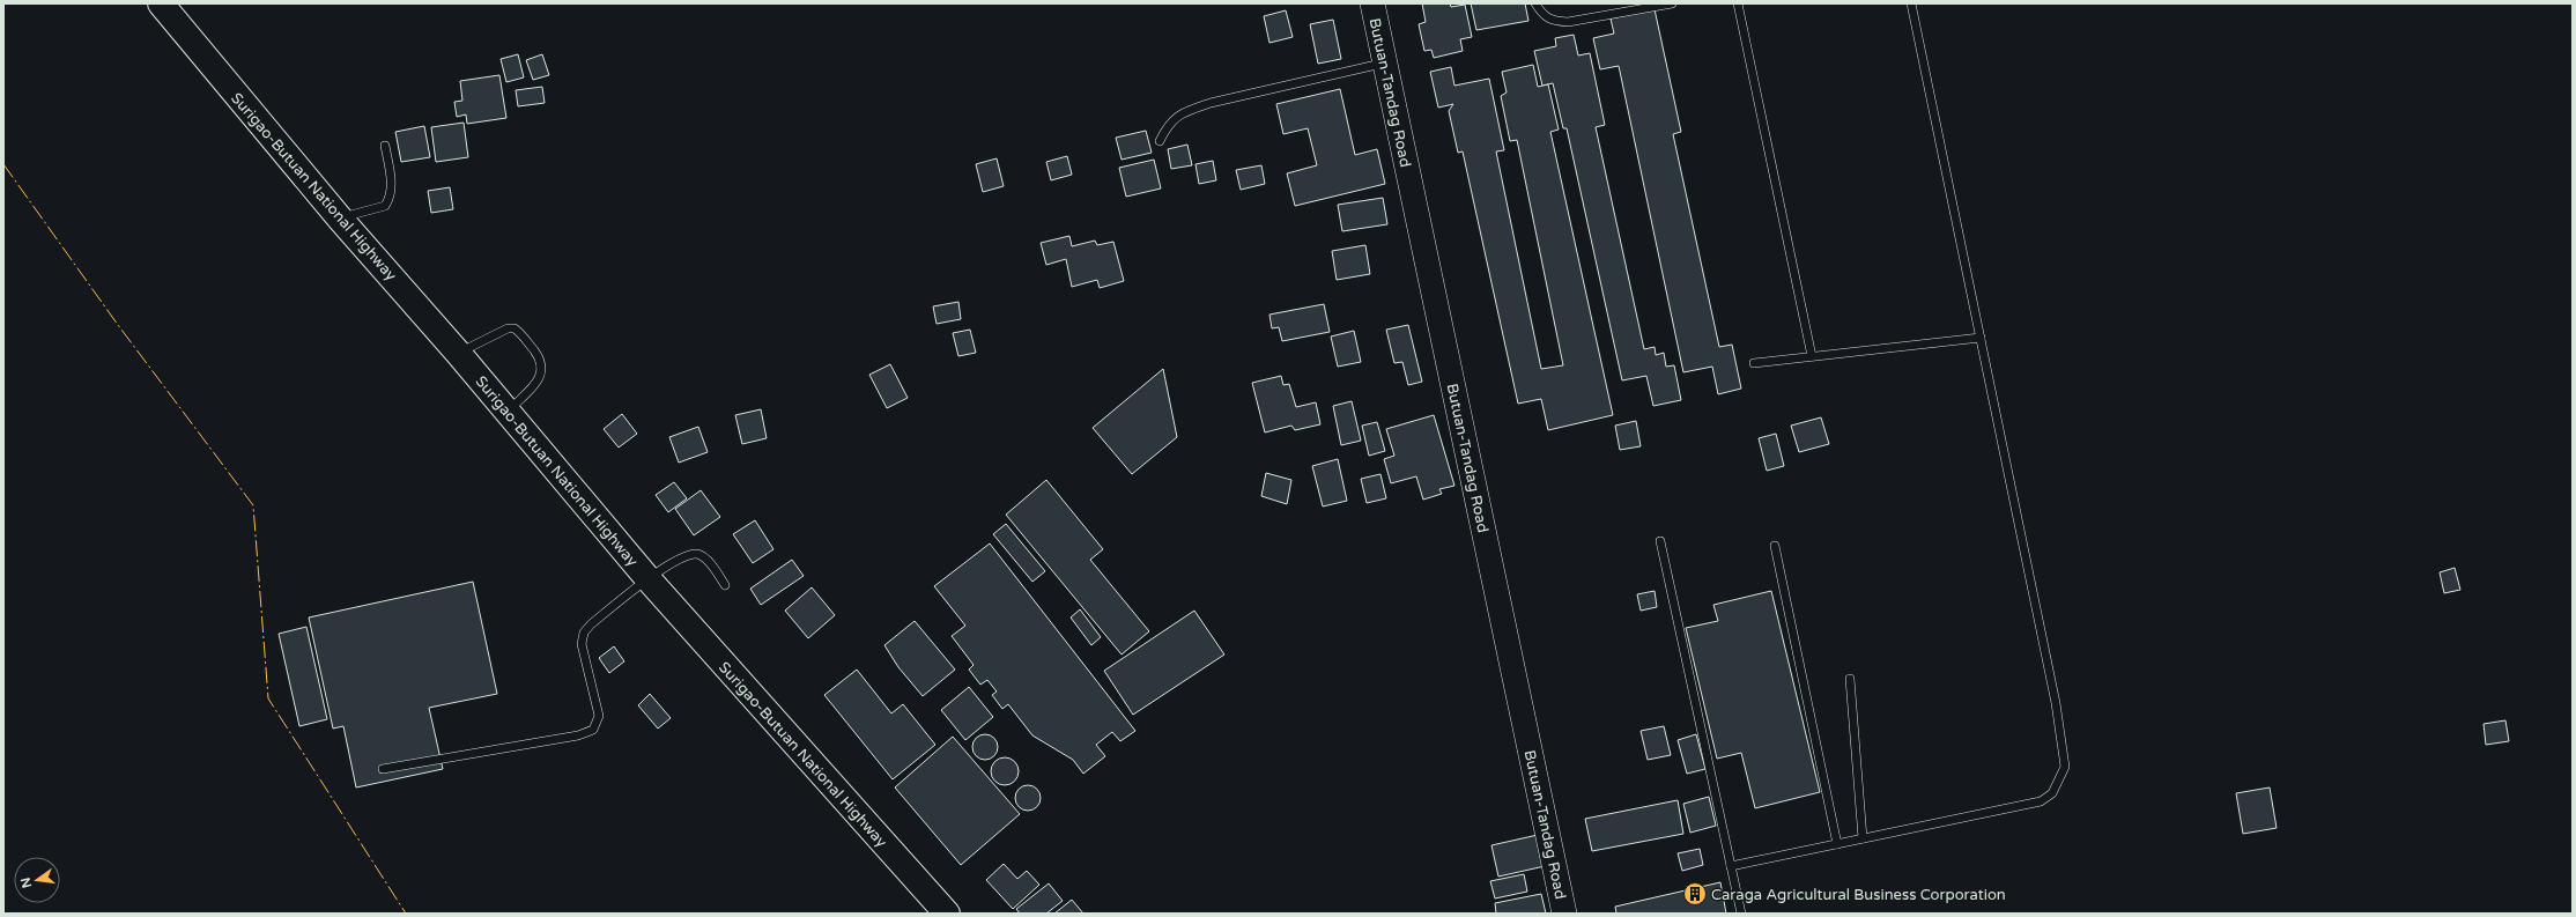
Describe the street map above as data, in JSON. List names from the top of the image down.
{
  "streets": {
    "highway": ["Surigao-Butuan National Highway"],
    "main road": ["Butuan-Tandag Road"]
  },
  "places": {
    "building": ["Caraga Agricultural Business Corporation"]
  },
  "north": "left"
}
